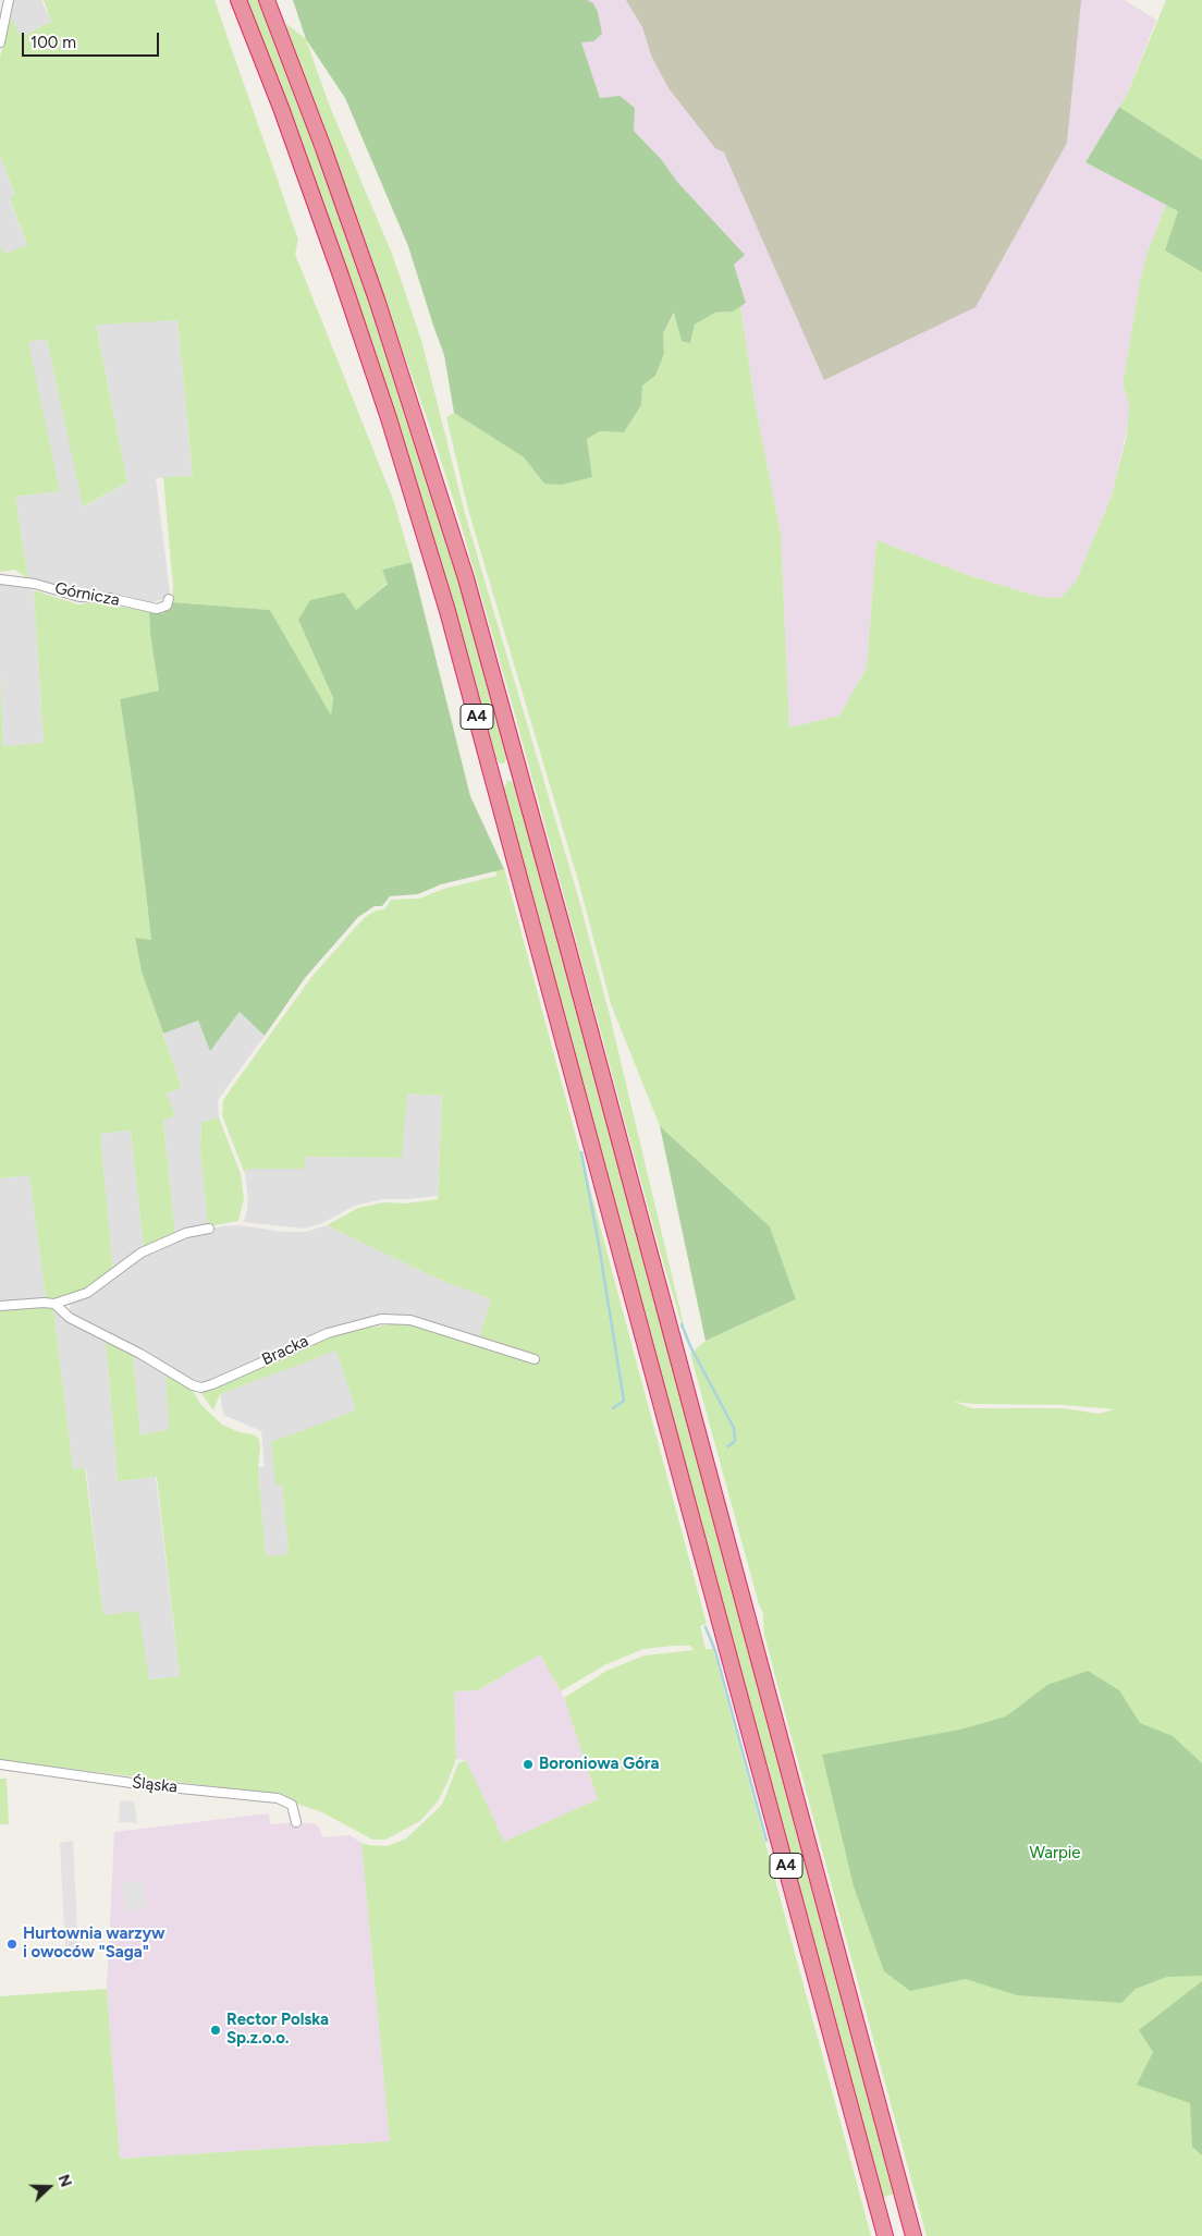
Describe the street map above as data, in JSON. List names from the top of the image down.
{
  "streets": {
    "highway": ["A4"],
    "street": ["Górnicza", "Bracka", "Śląska"]
  },
  "parks": ["Warpie"],
  "places": ["Boroniowa Góra", "Hurtownia warzyw i owoców \"Saga\"", "Rector Polska Sp.z.o.o."],
  "scale_bar": "100 m",
  "north": "right"
}
